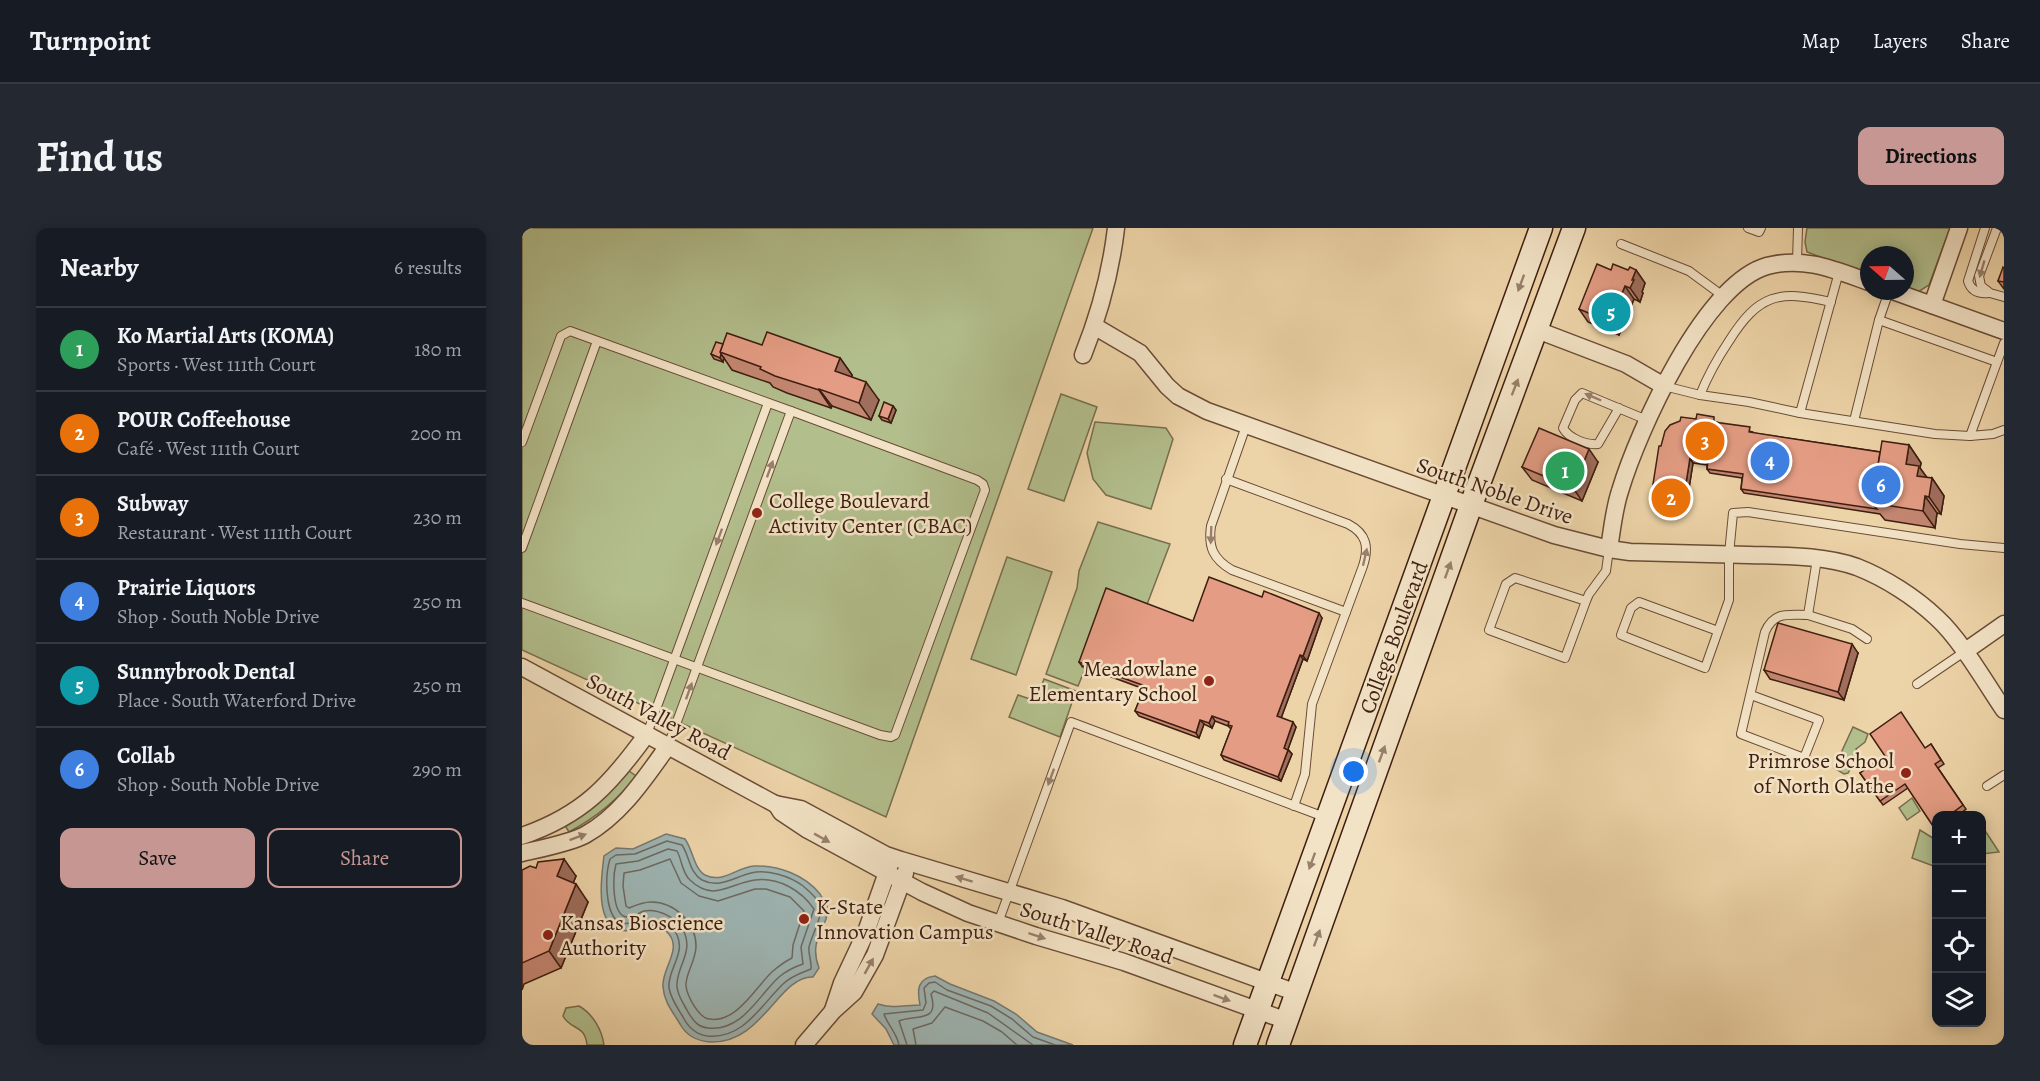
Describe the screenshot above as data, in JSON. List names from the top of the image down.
{
  "streets": {
    "main road": ["College Boulevard"],
    "street": ["South Noble Drive", "South Valley Road"]
  },
  "crossings": [
    ["South Noble Drive", "College Boulevard"],
    ["College Boulevard", "South Valley Road"]
  ],
  "places": [
    "College Boulevard Activity Center (CBAC)",
    "Meadowlane Elementary School",
    "Primrose School of North Olathe",
    "K-State Innovation Campus",
    "Kansas Bioscience Authority"
  ],
  "north": "left",
  "page": {
    "header": "Turnpoint",
    "nav": ["Map", "Layers", "Share"],
    "buttons": [
      "Directions",
      ["Save", "Share"]
    ],
    "title": "Find us",
    "heading": ["Nearby", "6 results"],
    "pins": [
      "5",
      "3",
      "4",
      "1",
      "6",
      "2"
    ],
    "list": [
      {
        "mark": "1",
        "name": "Ko Martial Arts (KOMA)",
        "note": "Sports · West 111th Court",
        "value": "180 m"
      },
      {
        "mark": "2",
        "name": "POUR Coffeehouse",
        "note": "Café · West 111th Court",
        "value": "200 m"
      },
      {
        "mark": "3",
        "name": "Subway",
        "note": "Restaurant · West 111th Court",
        "value": "230 m"
      },
      {
        "mark": "4",
        "name": "Prairie Liquors",
        "note": "Shop · South Noble Drive",
        "value": "250 m"
      },
      {
        "mark": "5",
        "name": "Sunnybrook Dental",
        "note": "Place · South Waterford Drive",
        "value": "250 m"
      },
      {
        "mark": "6",
        "name": "Collab",
        "note": "Shop · South Noble Drive",
        "value": "290 m"
      }
    ],
    "map_buttons": ["+", "−"]
  }
}
